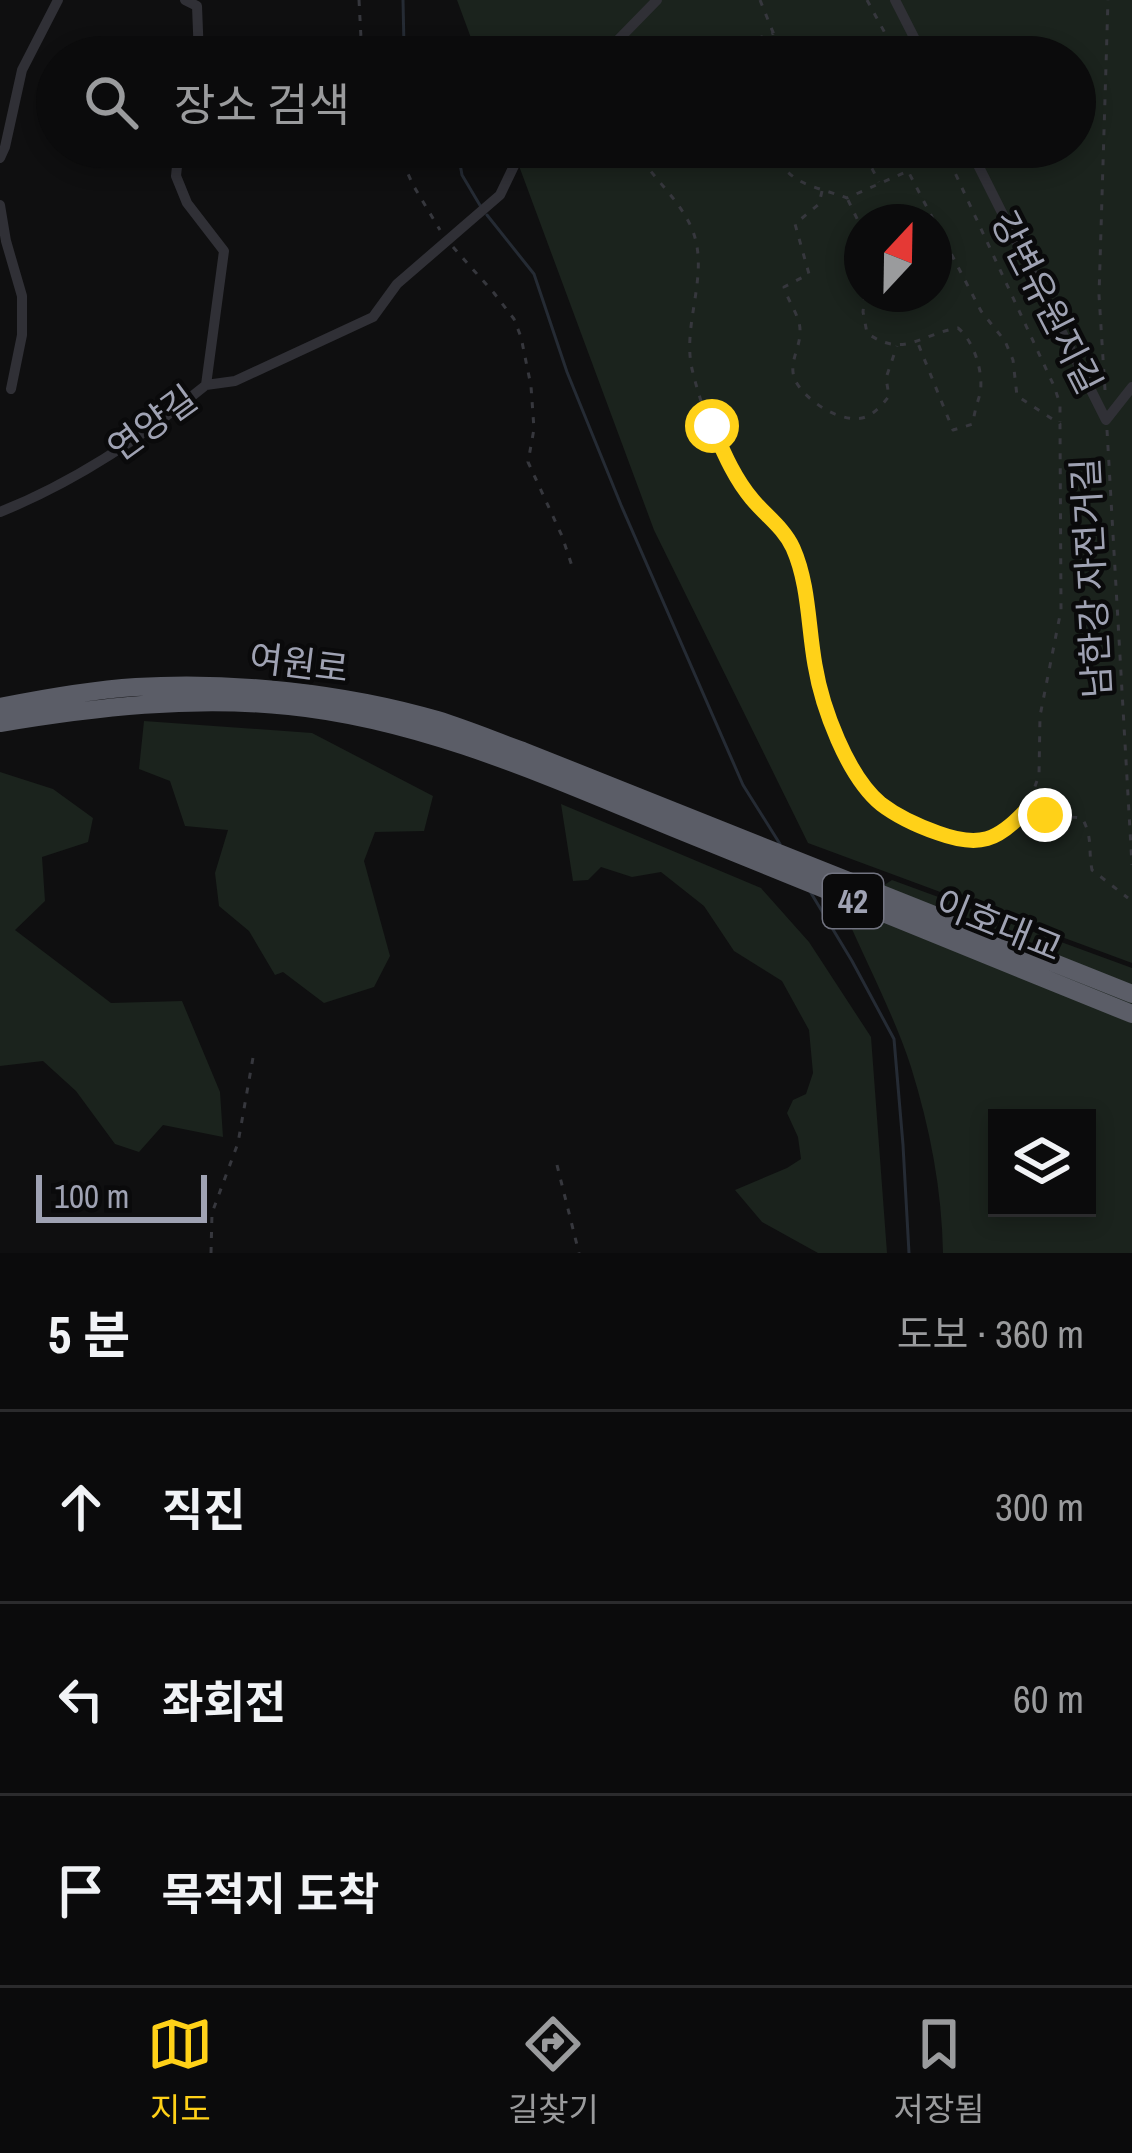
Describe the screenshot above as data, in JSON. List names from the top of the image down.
{
  "streets": {
    "highway": ["여원로", "42", "이호대교"],
    "street": ["강변유원지길", "연양길"],
    "path": ["남한강 자전거길"]
  },
  "crossings": [
    ["강변유원지길", "남한강 자전거길"],
    ["여원로", "이호대교"]
  ],
  "scale_bar": "100 m",
  "north": "top",
  "page": {
    "search": "장소 검색",
    "scale": "100 m",
    "heading": ["5 분", "도보 · 360 m"],
    "list": [
      ["직진", "300 m"],
      ["좌회전", "60 m"],
      "목적지 도착"
    ],
    "nav": ["지도", "길찾기", "저장됨"]
  }
}
